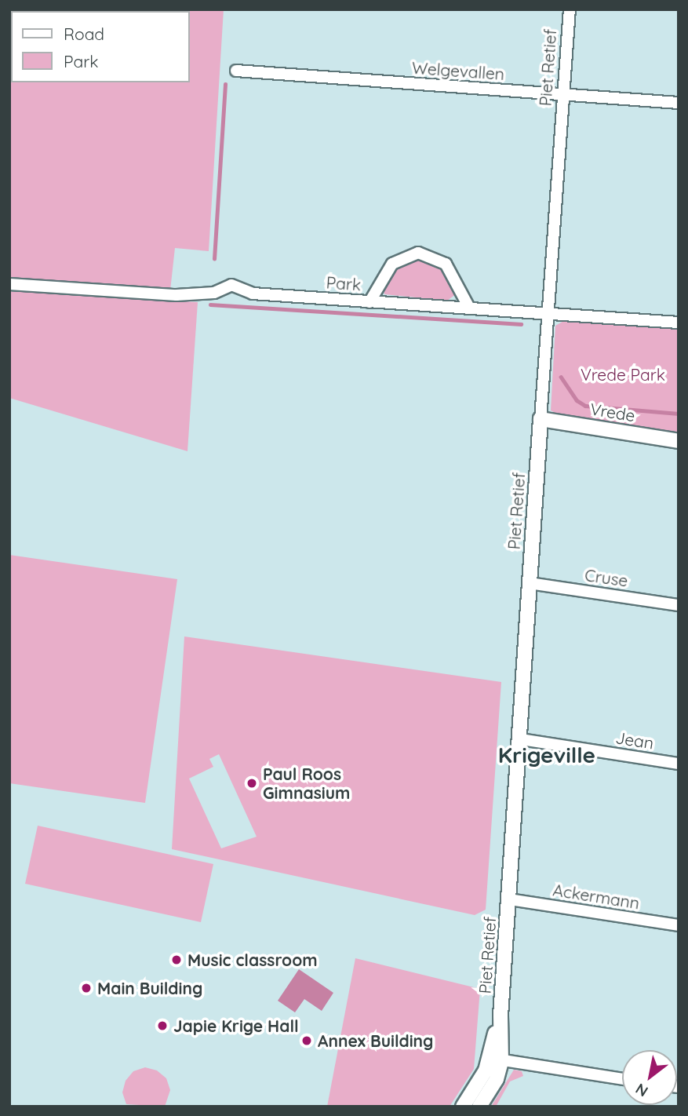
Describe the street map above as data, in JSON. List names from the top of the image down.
{
  "streets": {
    "street": [
      "Piet Retief",
      "Welgevallen",
      "Park",
      "Vrede",
      "Cruse",
      "Jean",
      "Ackermann"
    ]
  },
  "crossings": [
    ["Piet Retief", "Welgevallen"],
    ["Piet Retief", "Park"],
    ["Piet Retief", "Vrede"],
    ["Piet Retief", "Cruse"],
    ["Piet Retief", "Jean"],
    ["Piet Retief", "Ackermann"]
  ],
  "districts": ["Krigeville"],
  "parks": ["Vrede Park"],
  "places": [
    "Paul Roos Gimnasium",
    "Music classroom",
    "Main Building",
    "Japie Krige Hall",
    "Annex Building"
  ],
  "legend": ["Road", "Park"],
  "north": "bottom left"
}
